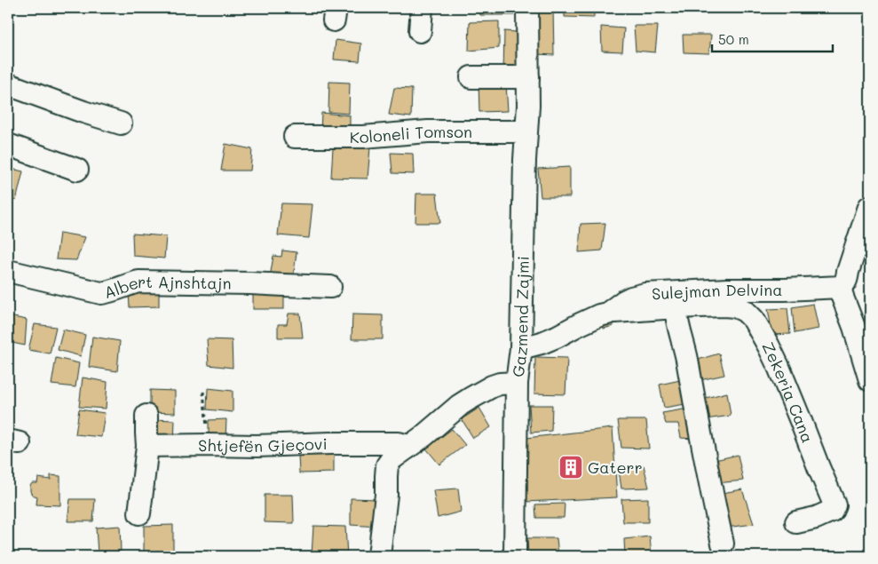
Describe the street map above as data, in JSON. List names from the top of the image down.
{
  "streets": {
    "street": [
      "Koloneli Tomson",
      "Albert Ajnshtajn",
      "Sulejman Delvina",
      "Gazmend Zajmi",
      "Zekeria Cana",
      "Shtjefën Gjeçovi"
    ]
  },
  "crossings": [
    ["Koloneli Tomson", "Gazmend Zajmi"],
    ["Sulejman Delvina", "Gazmend Zajmi"],
    ["Sulejman Delvina", "Zekeria Cana"]
  ],
  "places": {
    "building": ["Gaterr"]
  },
  "scale_bar": "50 m"
}
